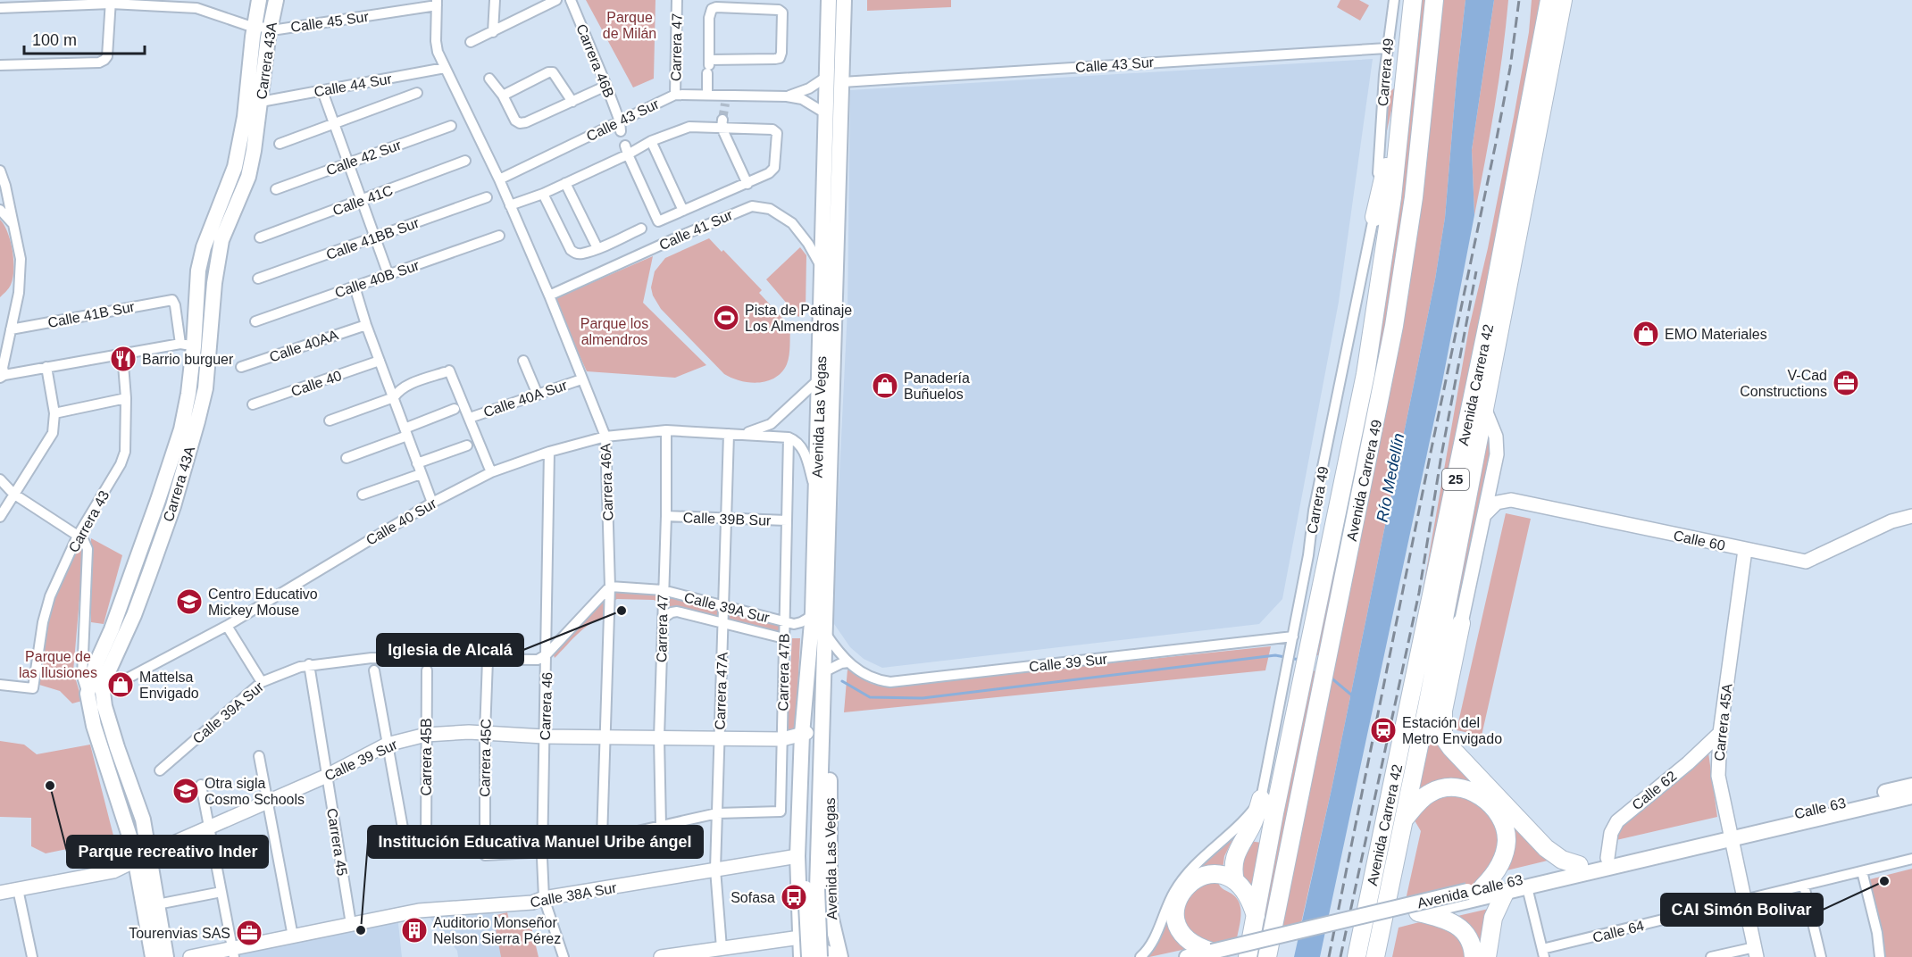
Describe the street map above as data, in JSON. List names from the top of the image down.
{
  "streets": {
    "highway": ["Avenida Carrera 42", "25", "Avenida Carrera 49"],
    "main road": [
      "Carrera 43A",
      "Avenida Las Vegas",
      "Calle 63",
      "Avenida Calle 63"
    ],
    "street": [
      "Calle 45 Sur",
      "Carrera 47",
      "Carrera 46B",
      "Calle 43 Sur",
      "Carrera 49",
      "Calle 44 Sur",
      "Calle 42 Sur",
      "Calle 41C",
      "Calle 41 Sur",
      "Calle 41BB Sur",
      "Calle 40B Sur",
      "Calle 41B Sur",
      "Calle 40AA",
      "Calle 40",
      "Calle 40A Sur",
      "Carrera 46A",
      "Calle 39B Sur",
      "Carrera 43",
      "Calle 40 Sur",
      "Calle 60",
      "Calle 39A Sur",
      "Calle 39 Sur",
      "Carrera 47B",
      "Carrera 47A",
      "Carrera 46",
      "Carrera 45A",
      "Carrera 45B",
      "Carrera 45C",
      "Calle 62",
      "Carrera 45",
      "Calle 38A Sur",
      "Calle 64"
    ]
  },
  "crossings": [
    ["Calle 45 Sur", "Carrera 43A"],
    ["Calle 45 Sur", "Carrera 46A"],
    ["Carrera 47", "Calle 43 Sur"],
    ["Carrera 47", "Calle 39B Sur"],
    ["Carrera 47", "Calle 40 Sur"],
    ["Carrera 47", "Calle 39A Sur"],
    ["Carrera 47", "Calle 39 Sur"],
    ["Carrera 43A", "Calle 44 Sur"],
    ["Carrera 43A", "Calle 41B Sur"],
    ["Carrera 43A", "Carrera 43"],
    ["Carrera 43A", "Calle 40 Sur"],
    ["Carrera 43A", "Calle 39 Sur"],
    ["Carrera 46B", "Calle 43 Sur"],
    ["Calle 43 Sur", "Carrera 49"],
    ["Calle 43 Sur", "Avenida Las Vegas"],
    ["Calle 43 Sur", "Carrera 46A"],
    ["Carrera 49", "Avenida Carrera 49"],
    ["Carrera 49", "Calle 39 Sur"],
    ["Calle 44 Sur", "Carrera 46A"],
    ["Calle 41 Sur", "Avenida Las Vegas"],
    ["Calle 41 Sur", "Carrera 46A"],
    ["Avenida Carrera 42", "Calle 60"],
    ["Calle 40A Sur", "Carrera 46A"],
    ["Avenida Las Vegas", "Calle 40 Sur"],
    ["Avenida Las Vegas", "Calle 39A Sur"],
    ["Avenida Las Vegas", "Calle 39 Sur"],
    ["Avenida Las Vegas", "Calle 38A Sur"],
    ["Carrera 46A", "Calle 40 Sur"],
    ["Carrera 46A", "Calle 39A Sur"],
    ["Carrera 46A", "Calle 39 Sur"],
    ["Calle 39B Sur", "Carrera 47B"],
    ["Calle 39B Sur", "Carrera 47A"],
    ["Calle 40 Sur", "Carrera 47B"],
    ["Calle 40 Sur", "Carrera 47A"],
    ["Calle 40 Sur", "Carrera 46"],
    ["Calle 60", "Carrera 45A"],
    ["Calle 39A Sur", "Carrera 47B"],
    ["Calle 39A Sur", "Carrera 47A"],
    ["Calle 39A Sur", "Carrera 46"],
    ["Calle 39A Sur", "Carrera 45C"],
    ["Calle 39A Sur", "Carrera 45"],
    ["Calle 39 Sur", "Carrera 47B"],
    ["Calle 39 Sur", "Carrera 47A"],
    ["Calle 39 Sur", "Carrera 46"],
    ["Calle 39 Sur", "Carrera 45B"],
    ["Calle 39 Sur", "Carrera 45C"],
    ["Calle 39 Sur", "Carrera 45"],
    ["Carrera 47B", "Carrera 47A"],
    ["Carrera 47A", "Calle 38A Sur"],
    ["Carrera 46", "Carrera 45C"],
    ["Carrera 46", "Calle 38A Sur"],
    ["Carrera 45A", "Calle 62"],
    ["Carrera 45A", "Calle 63"],
    ["Carrera 45A", "Avenida Calle 63"],
    ["Carrera 45A", "Calle 64"],
    ["Carrera 45B", "Carrera 45C"],
    ["Calle 62", "Avenida Calle 63"],
    ["Calle 63", "Avenida Calle 63"],
    ["Carrera 45", "Calle 38A Sur"]
  ],
  "water": ["Río Medellín"],
  "parks": ["Parque de Milán", "Parque los almendros", "Parque de las Ilusiones"],
  "places": {
    "sports": ["Pista de Patinaje Los Almendros"],
    "shop": ["EMO Materiales", "Panadería Buñuelos", "Mattelsa Envigado"],
    "restaurant": ["Barrio burguer"],
    "office": ["V-Cad Constructions", "Tourenvias SAS"],
    "school or university": ["Centro Educativo Mickey Mouse", "Otra sigla Cosmo Schools"],
    "other": [
      "Iglesia de Alcalá",
      "Parque recreativo Inder",
      "CAI Simón Bolivar",
      "Institución Educativa Manuel Uribe ángel"
    ],
    "station": ["Estación del Metro Envigado"],
    "bus stop": ["Sofasa"],
    "building": ["Auditorio Monseñor Nelson Sierra Pérez"]
  },
  "scale_bar": "100 m"
}
